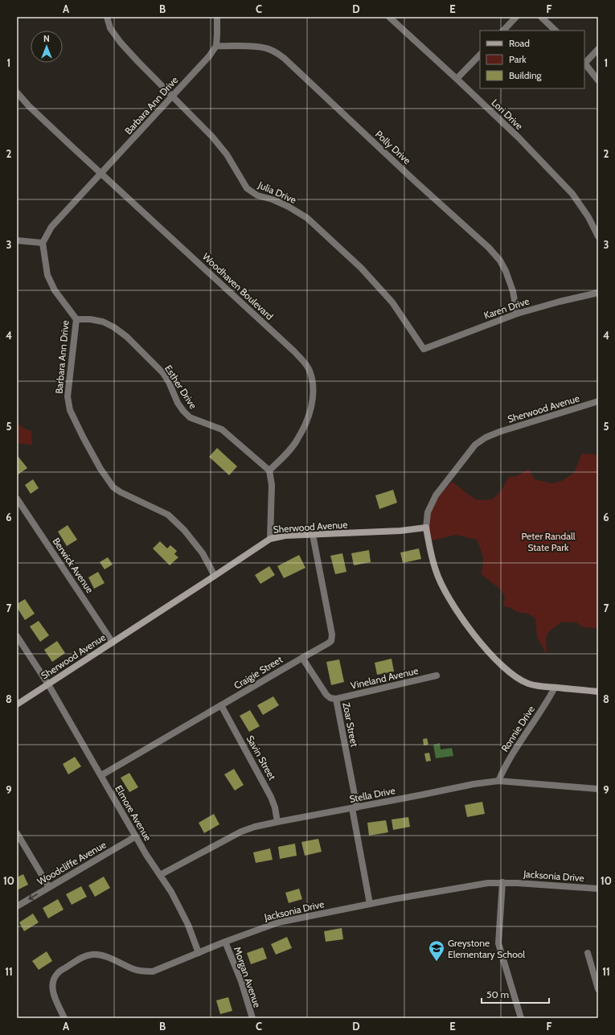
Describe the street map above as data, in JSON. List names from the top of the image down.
{
  "streets": {
    "street": [
      "Barbara Ann Drive",
      "Lori Drive",
      "Polly Drive",
      "Julia Drive",
      "Woodhaven Boulevard",
      "Karen Drive",
      "Esther Drive",
      "Sherwood Avenue",
      "Berwick Avenue",
      "Craigie Street",
      "Vineland Avenue",
      "Zoar Street",
      "Ronnie Drive",
      "Savin Street",
      "Stella Drive",
      "Elmore Avenue",
      "Woodcliffe Avenue",
      "Jacksonia Drive",
      "Morgan Avenue"
    ]
  },
  "crossings": [
    ["Barbara Ann Drive", "Polly Drive"],
    ["Barbara Ann Drive", "Julia Drive"],
    ["Barbara Ann Drive", "Woodhaven Boulevard"],
    ["Barbara Ann Drive", "Esther Drive"],
    ["Barbara Ann Drive", "Sherwood Avenue"],
    ["Polly Drive", "Karen Drive"],
    ["Julia Drive", "Karen Drive"],
    ["Woodhaven Boulevard", "Esther Drive"],
    ["Sherwood Avenue", "Berwick Avenue"],
    ["Sherwood Avenue", "Craigie Street"],
    ["Sherwood Avenue", "Elmore Avenue"],
    ["Craigie Street", "Zoar Street"],
    ["Craigie Street", "Savin Street"],
    ["Craigie Street", "Elmore Avenue"],
    ["Vineland Avenue", "Zoar Street"],
    ["Zoar Street", "Stella Drive"],
    ["Zoar Street", "Jacksonia Drive"],
    ["Ronnie Drive", "Stella Drive"],
    ["Savin Street", "Stella Drive"],
    ["Stella Drive", "Elmore Avenue"],
    ["Elmore Avenue", "Woodcliffe Avenue"],
    ["Elmore Avenue", "Jacksonia Drive"],
    ["Jacksonia Drive", "Morgan Avenue"]
  ],
  "parks": ["Peter Randall State Park"],
  "places": {
    "school or university": ["Greystone Elementary School"]
  },
  "legend": ["Road", "Park", "Building"],
  "scale_bar": "50 m",
  "north": "top",
  "grid": {
    "columns": [
      "A",
      "B",
      "C",
      "D",
      "E",
      "F"
    ],
    "rows": [
      "1",
      "2",
      "3",
      "4",
      "5",
      "6",
      "7",
      "8",
      "9",
      "10",
      "11"
    ]
  }
}
